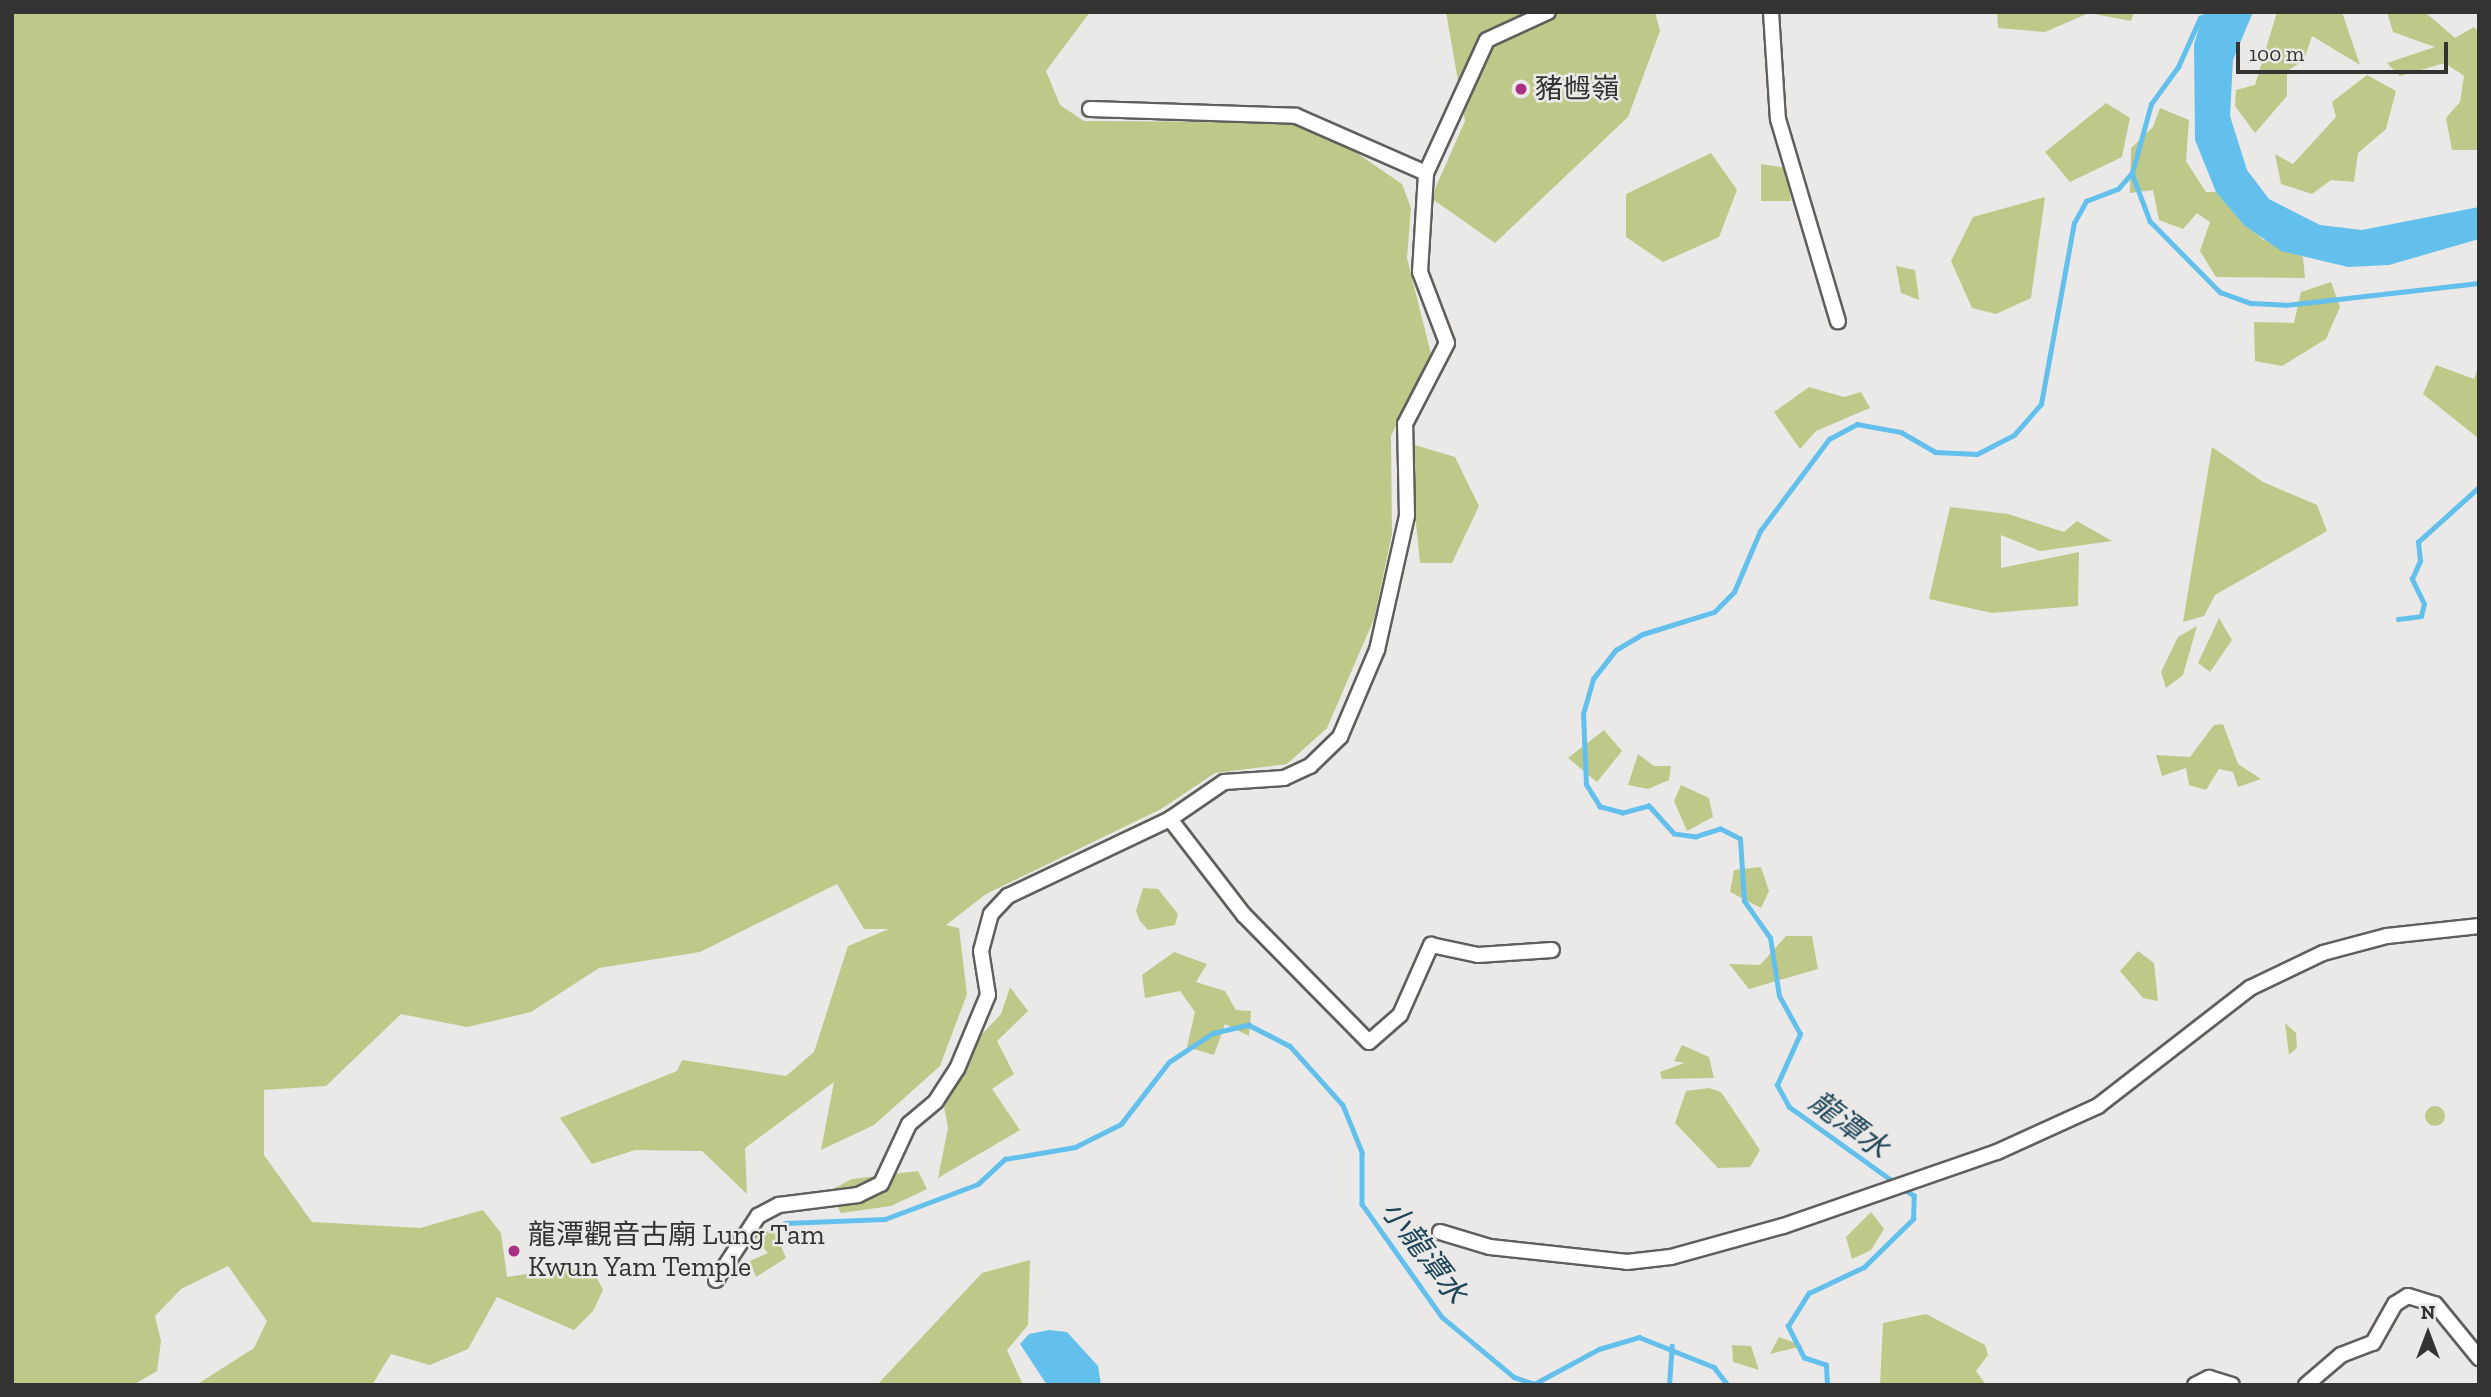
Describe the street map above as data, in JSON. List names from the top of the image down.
{
  "water": ["龍潭水", "小龍潭水"],
  "places": ["豬乸嶺", "龍潭觀音古廟 Lung Tam Kwun Yam Temple"],
  "scale_bar": "100 m",
  "north": "top"
}
